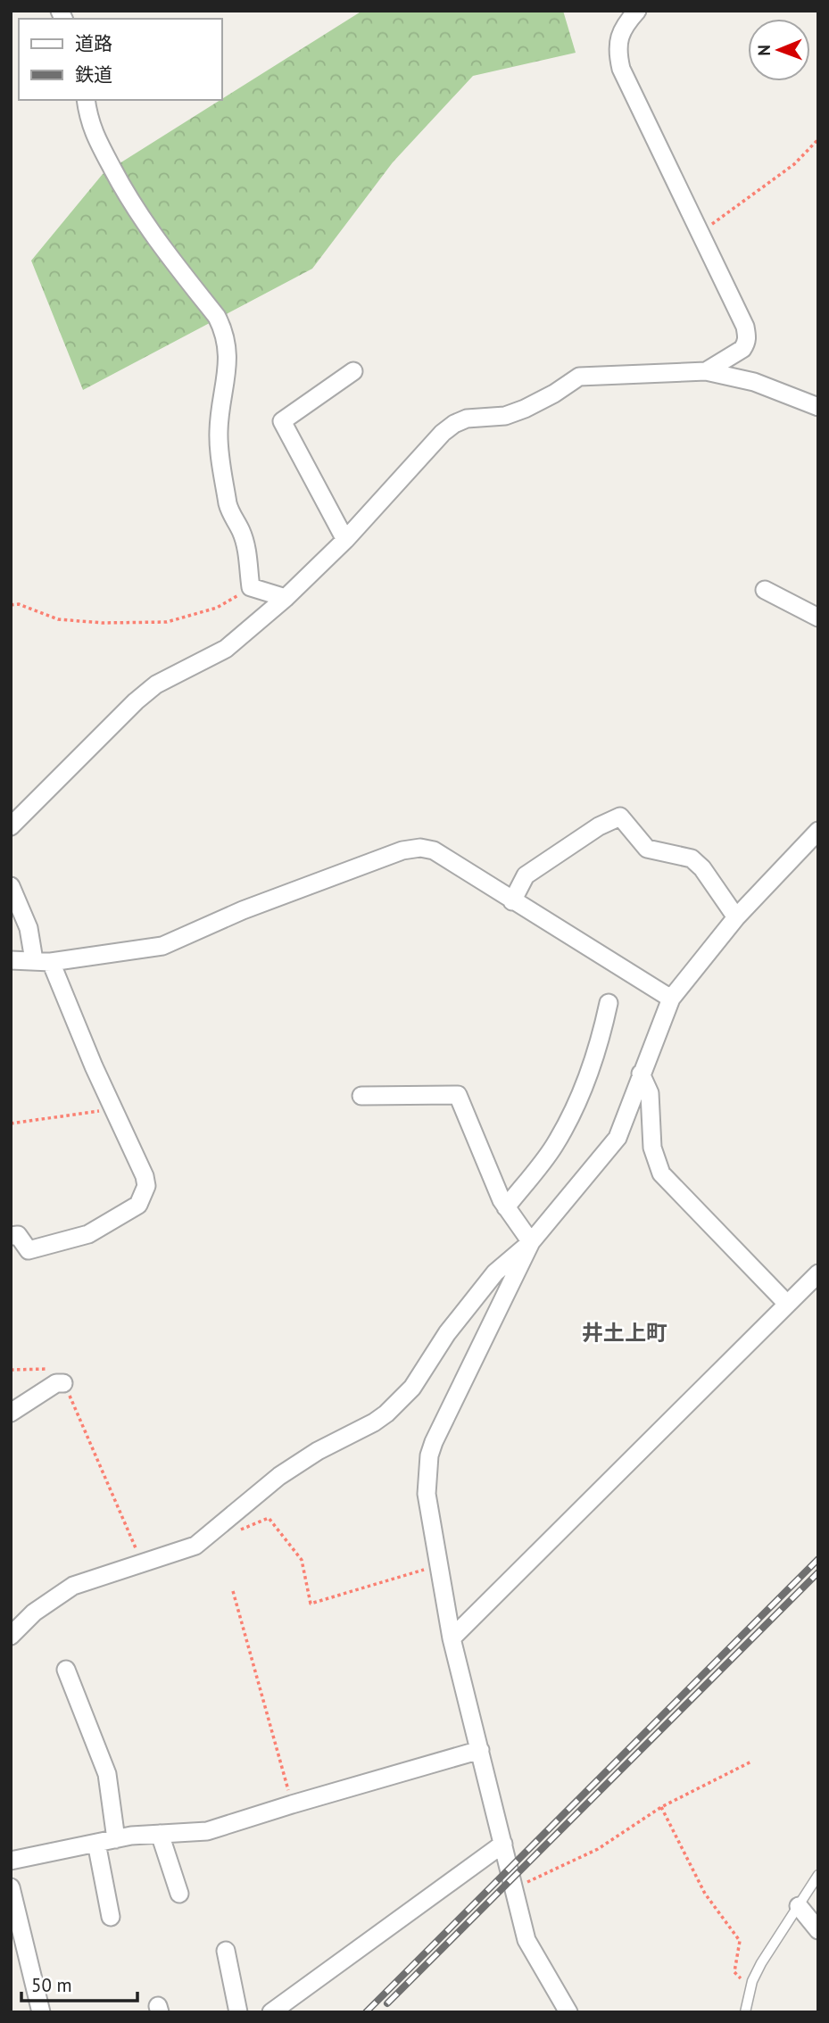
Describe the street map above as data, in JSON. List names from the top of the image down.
{
  "districts": ["井土上町"],
  "legend": ["道路", "鉄道"],
  "scale_bar": "50 m",
  "north": "left"
}
